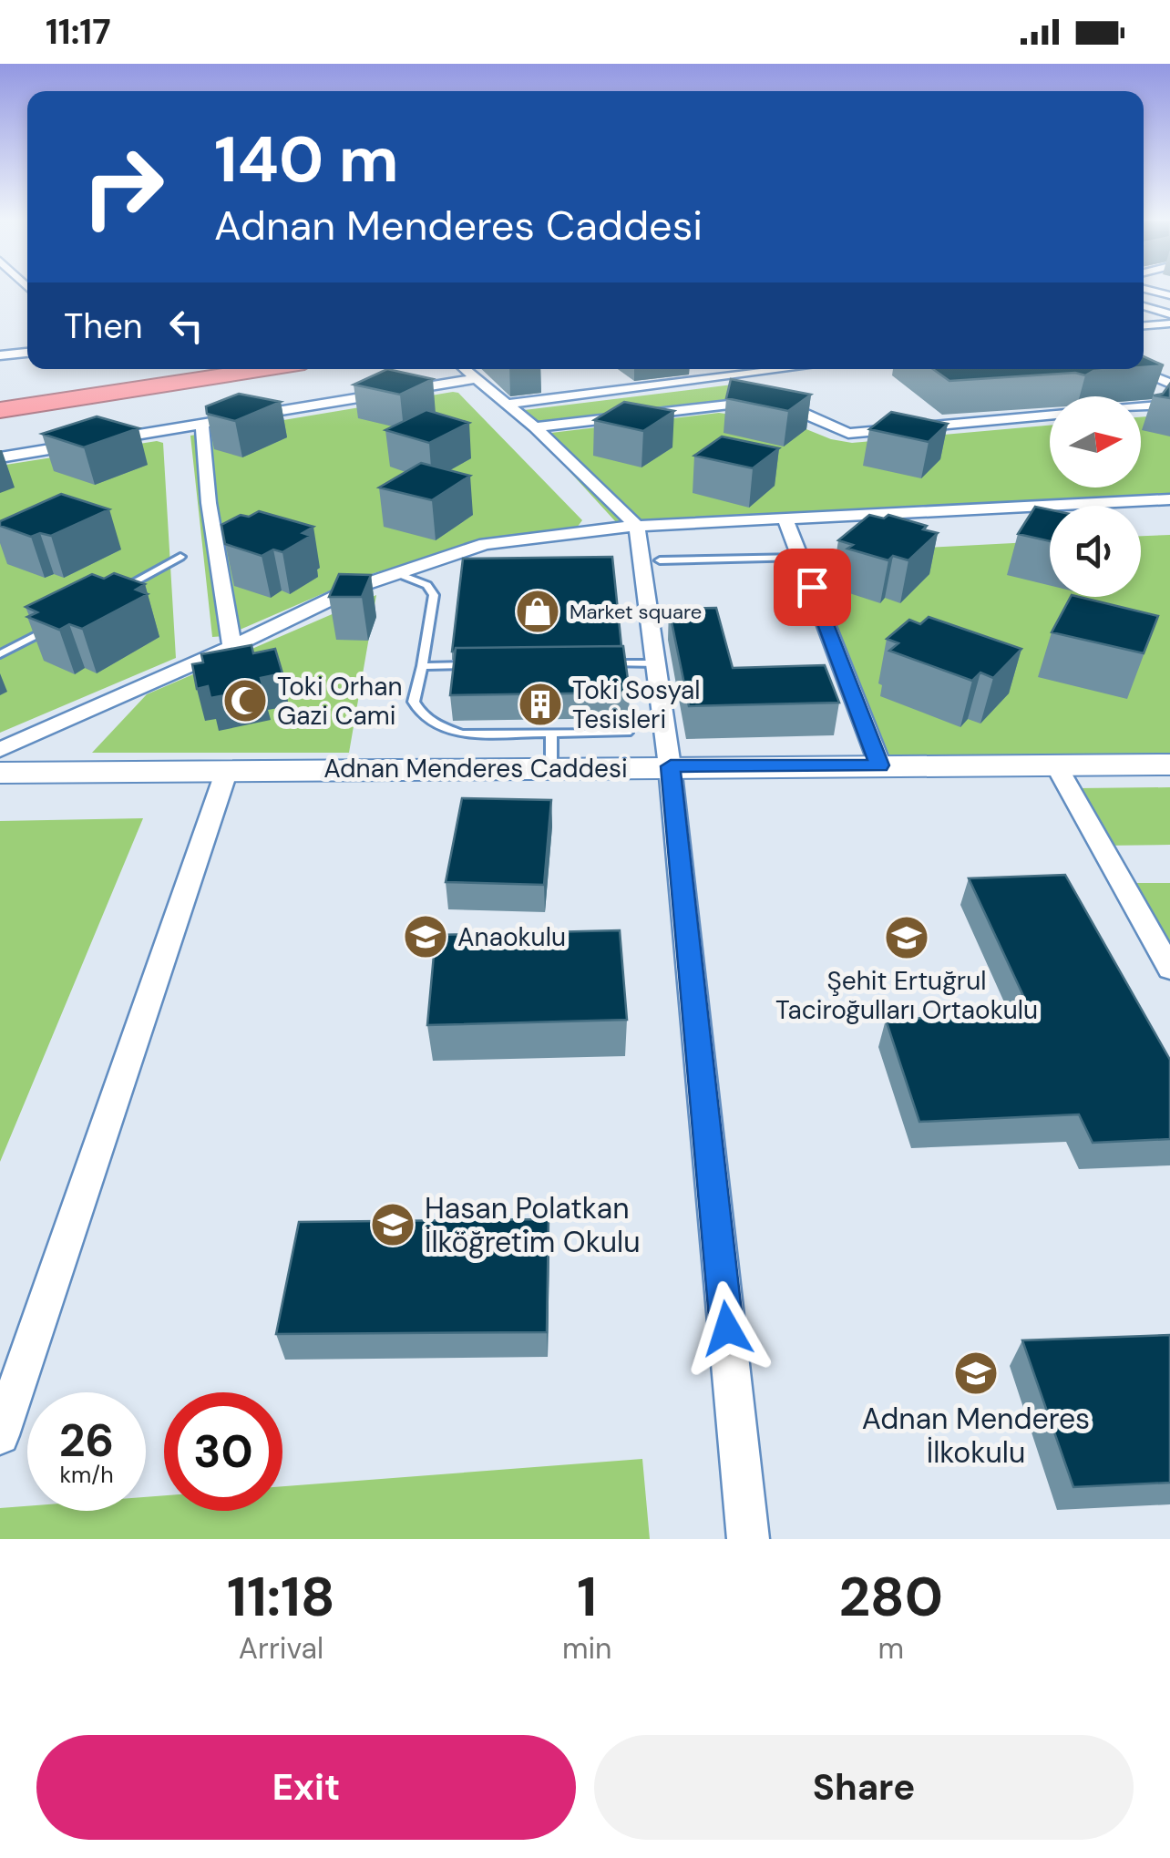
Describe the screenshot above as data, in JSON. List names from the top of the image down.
{
  "streets": {
    "street": ["Adnan Menderes Caddesi"]
  },
  "places": {
    "shop": ["Market square"],
    "mosque": ["Toki Orhan Gazi Cami"],
    "building": ["Toki Sosyal Tesisleri"],
    "school or university": [
      "Anaokulu",
      "Şehit Ertuğrul Taciroğulları Ortaokulu",
      "Hasan Polatkan İlköğretim Okulu",
      "Adnan Menderes İlkokulu"
    ]
  },
  "north": "right",
  "page": {
    "status": "11:17",
    "turn": ["140 m", "Adnan Menderes Caddesi"],
    "then": "Then",
    "speed": "26 km/h",
    "limit": "30",
    "eta": [
      "11:18",
      "Arrival",
      "1",
      "min",
      "280",
      "m"
    ],
    "buttons": ["Exit", "Share"]
  }
}
